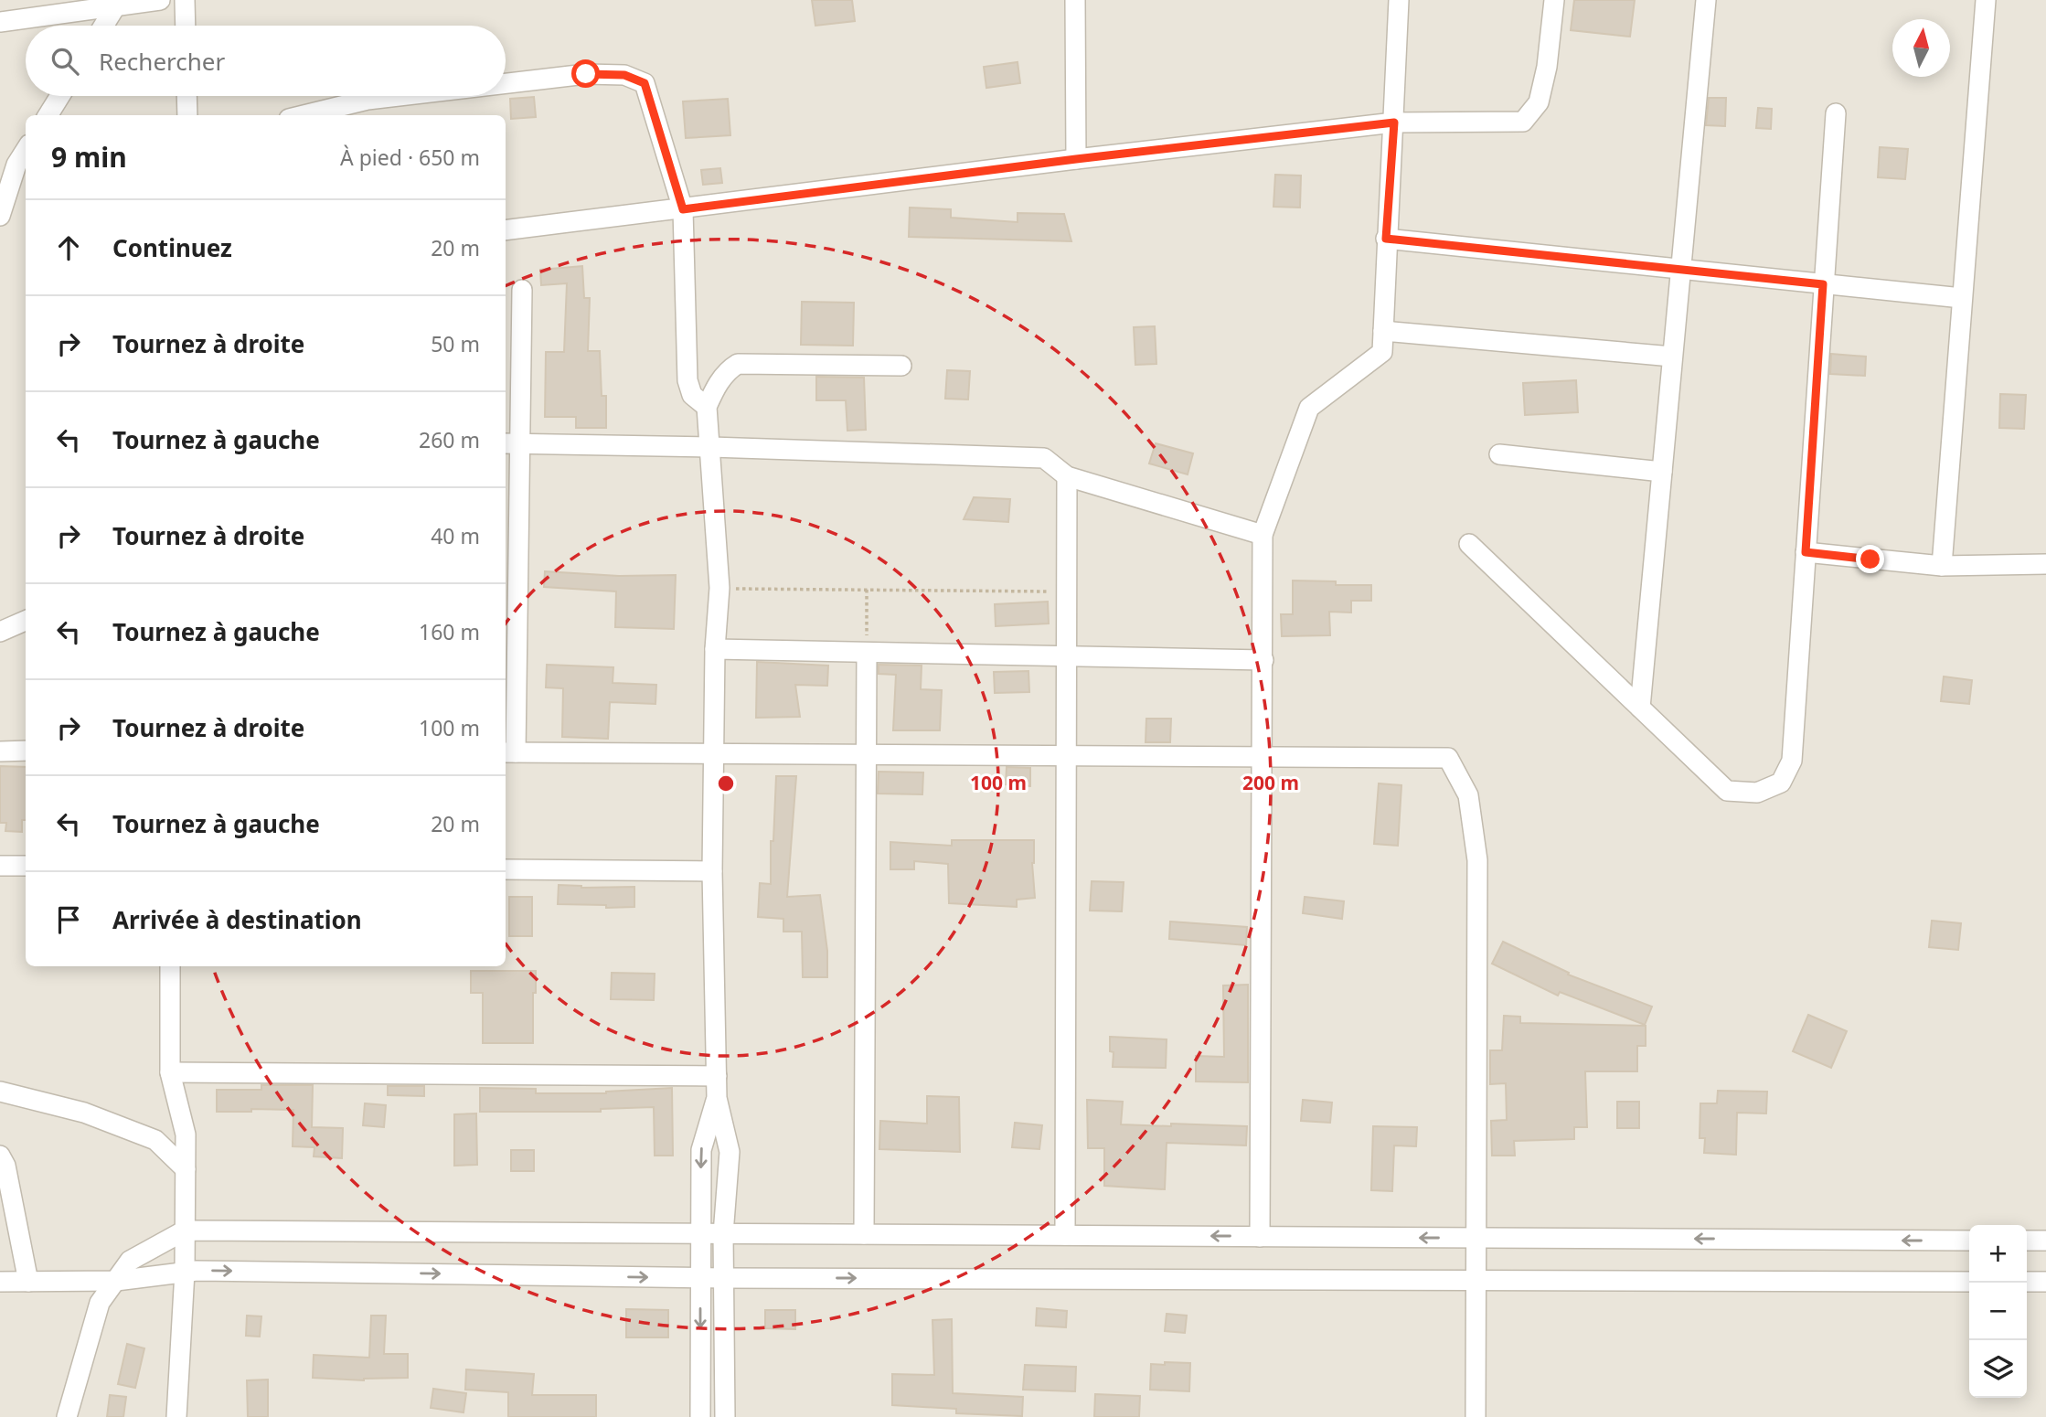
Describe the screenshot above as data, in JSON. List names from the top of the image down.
{
  "north": "top",
  "page": {
    "search": "Rechercher",
    "heading": ["9 min", "À pied · 650 m"],
    "list": [
      ["Continuez", "20 m"],
      ["Tournez à droite", "50 m"],
      ["Tournez à gauche", "260 m"],
      ["Tournez à droite", "40 m"],
      ["Tournez à gauche", "160 m"],
      ["Tournez à droite", "100 m"],
      ["Tournez à gauche", "20 m"],
      "Arrivée à destination"
    ],
    "map_buttons": ["+", "−"]
  },
  "rings": ["100 m", "200 m"]
}
